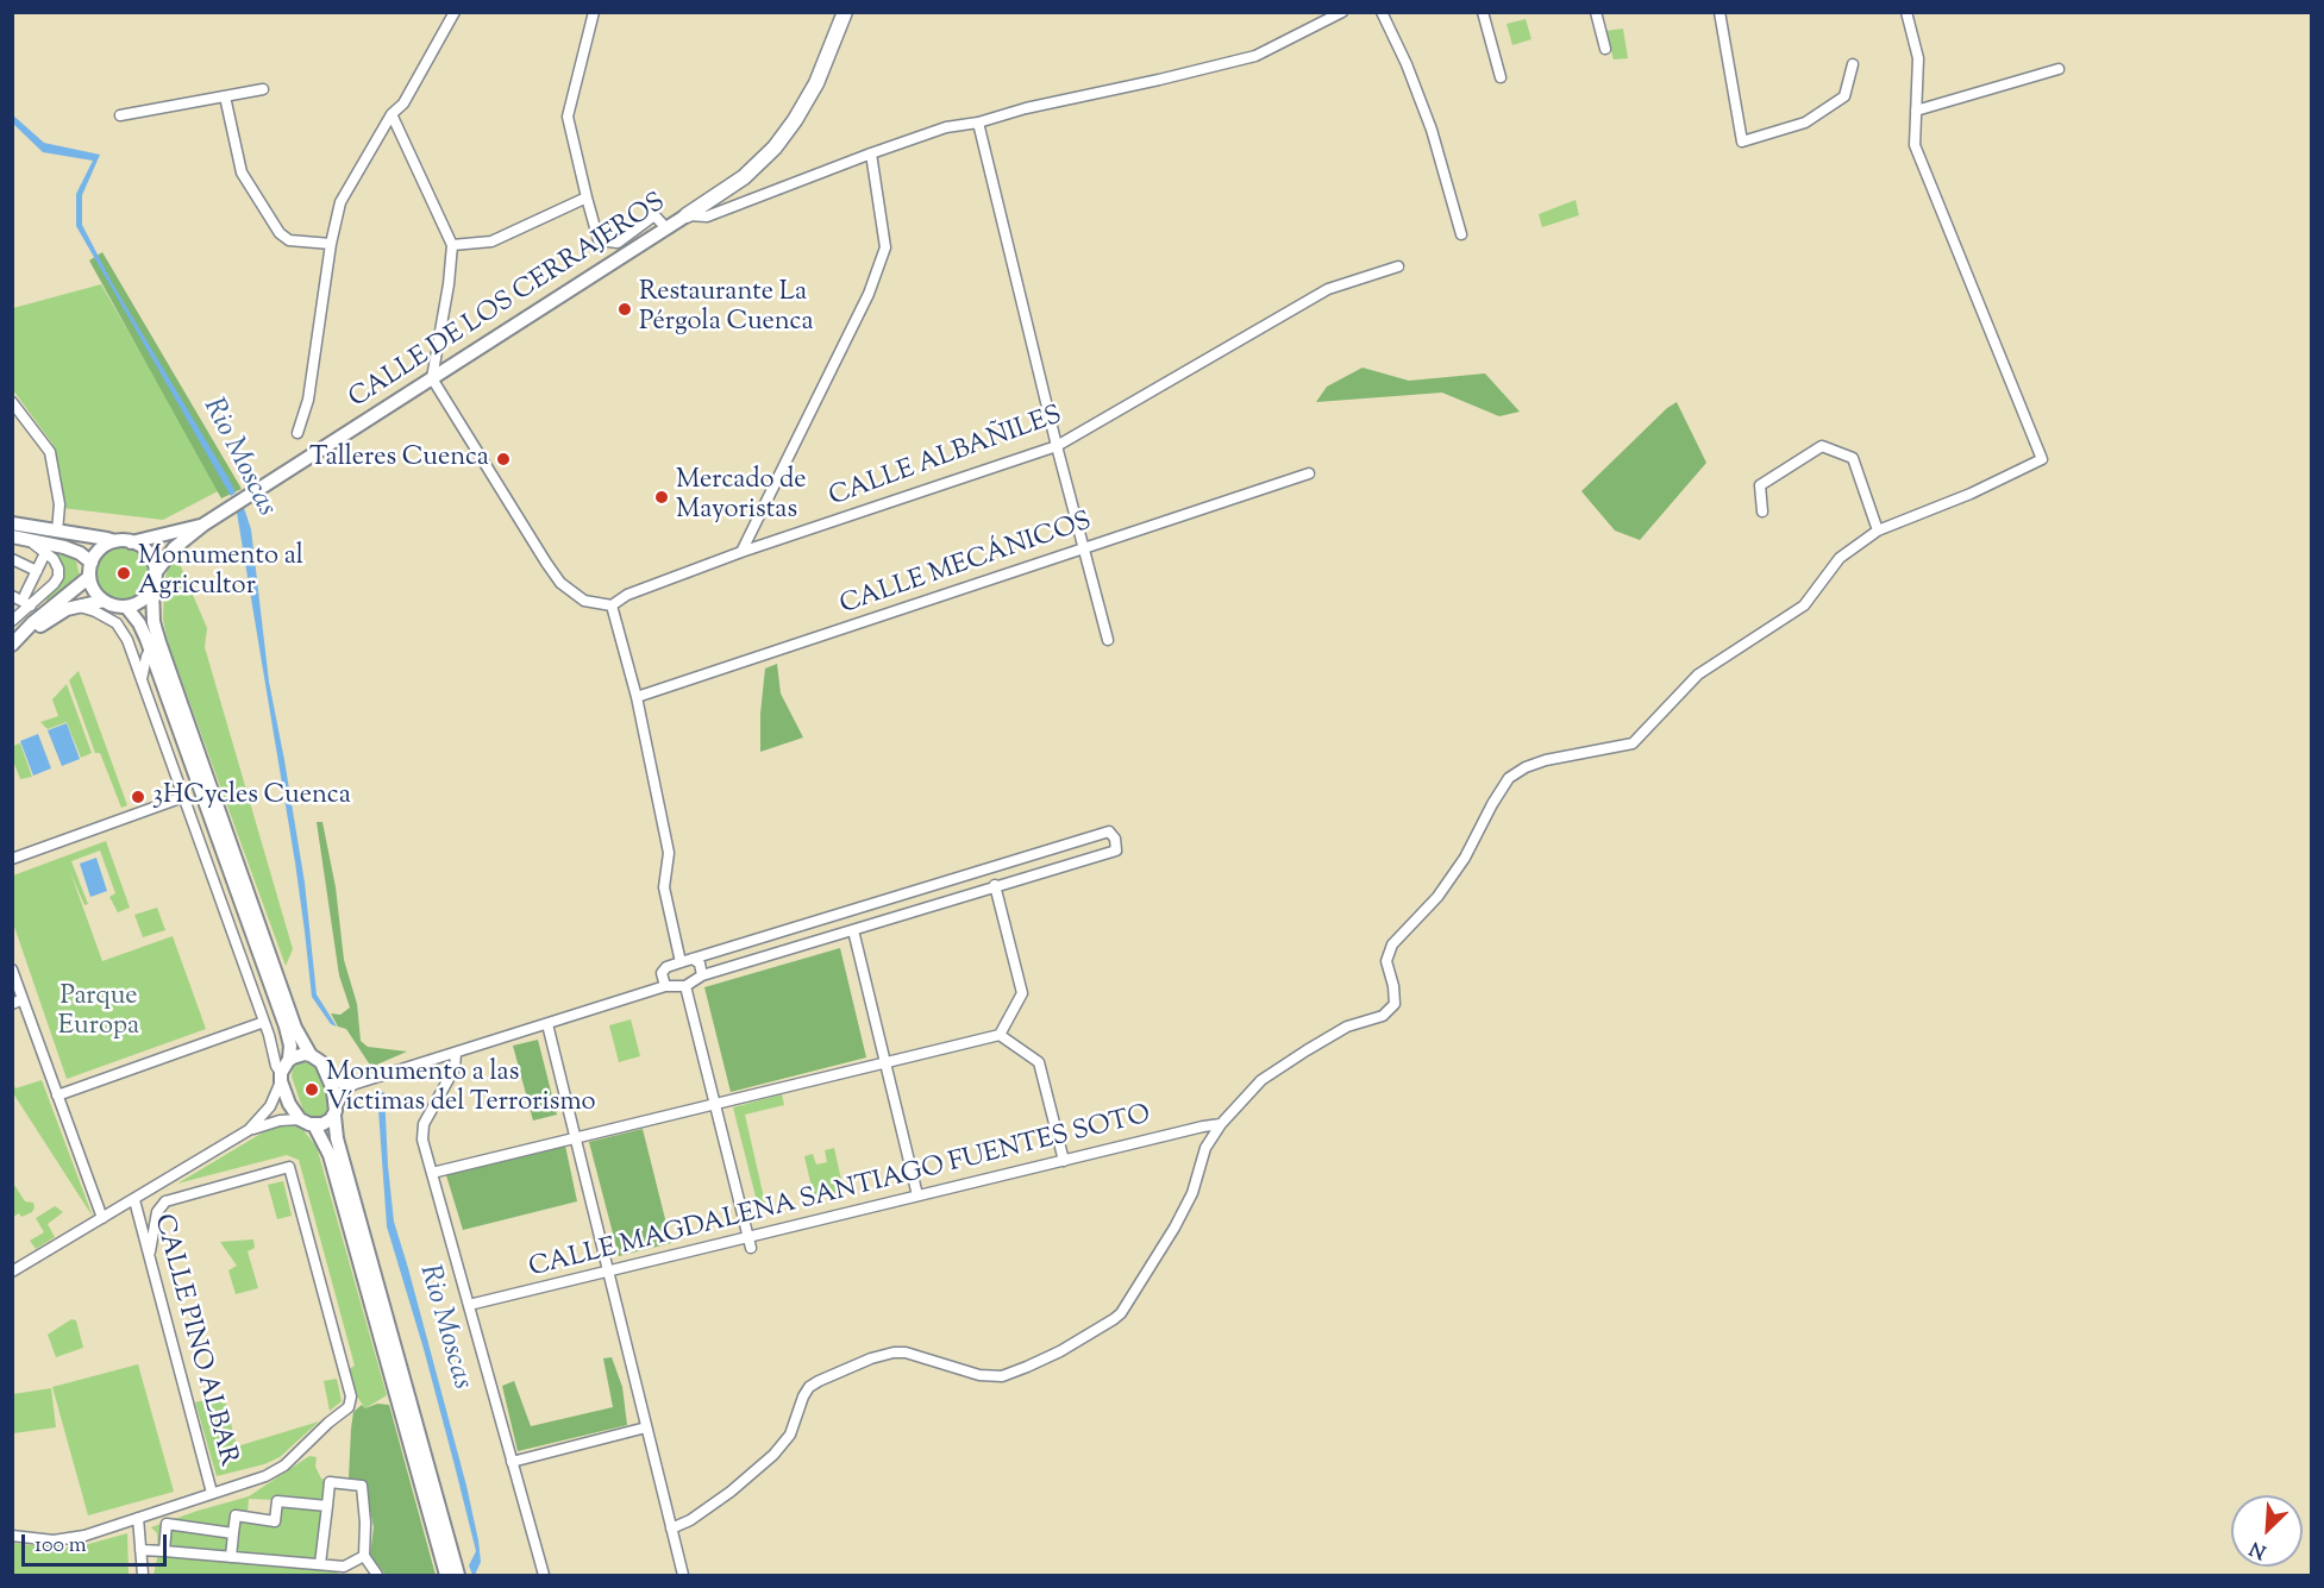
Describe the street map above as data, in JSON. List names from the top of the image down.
{
  "streets": {
    "main road": ["CALLE DE LOS CERRAJEROS"],
    "street": [
      "CALLE ALBAÑILES",
      "CALLE MECÁNICOS",
      "CALLE MAGDALENA SANTIAGO FUENTES SOTO",
      "CALLE PINO ALBAR"
    ]
  },
  "water": ["Rio Moscas"],
  "parks": ["Parque Europa"],
  "places": [
    "Restaurante La Pérgola Cuenca",
    "Talleres Cuenca",
    "Mercado de Mayoristas",
    "Monumento al Agricultor",
    "3HCycles Cuenca",
    "Monumento a las Víctimas del Terrorismo"
  ],
  "scale_bar": "100 m",
  "north": "bottom left"
}
